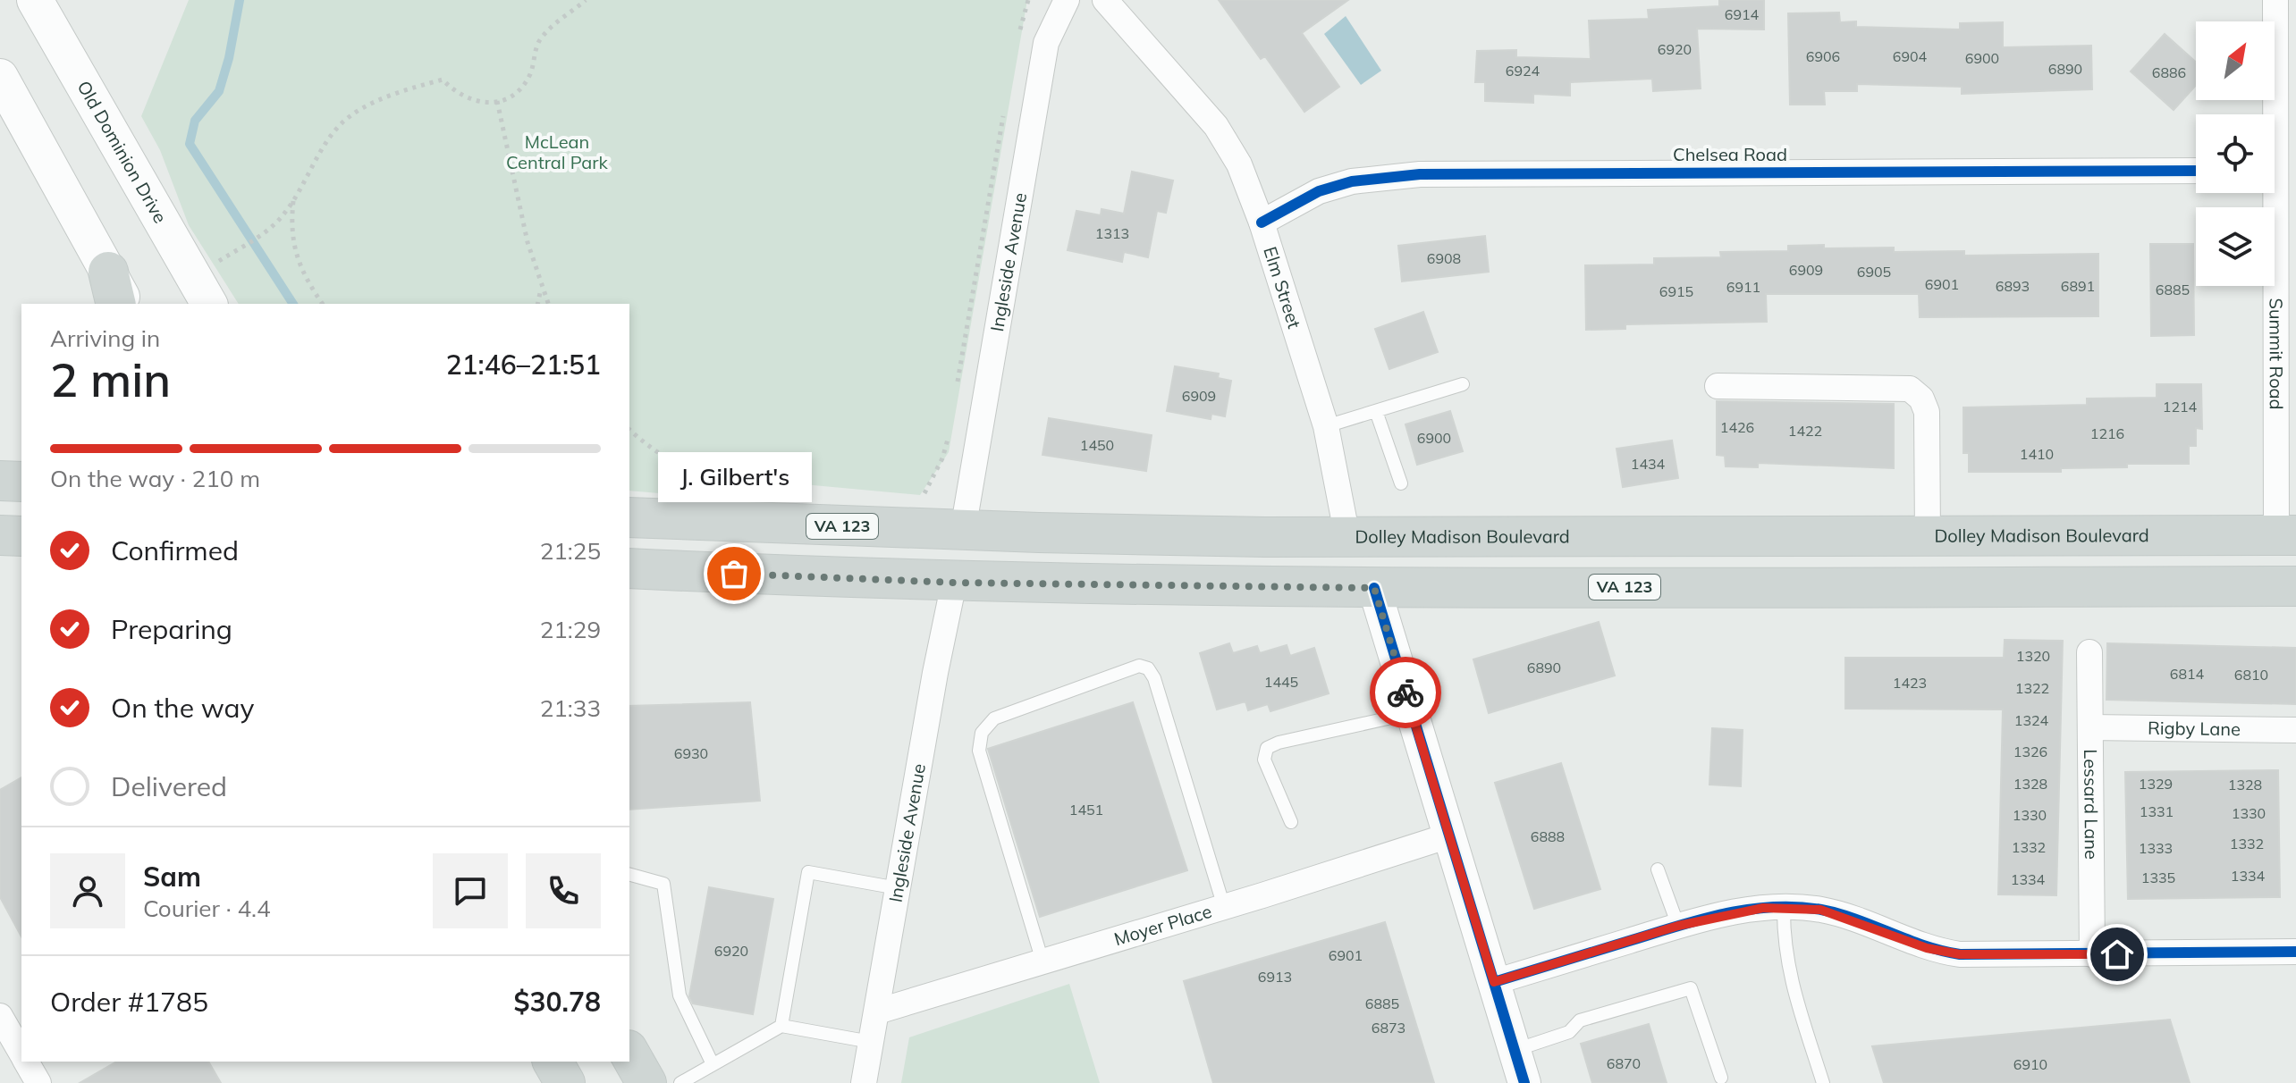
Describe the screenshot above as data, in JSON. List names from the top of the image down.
{
  "streets": {
    "main road": ["Old Dominion Drive", "VA 123", "Dolley Madison Boulevard"],
    "street": [
      "Chelsea Road",
      "Ingleside Avenue",
      "Elm Street",
      "Summit Road",
      "Rigby Lane",
      "Lessard Lane",
      "Moyer Place"
    ]
  },
  "crossings": [
    ["Chelsea Road", "Elm Street"],
    ["Ingleside Avenue", "VA 123"],
    ["Ingleside Avenue", "Dolley Madison Boulevard"],
    ["Ingleside Avenue", "Moyer Place"],
    ["Elm Street", "Dolley Madison Boulevard"],
    ["Summit Road", "Dolley Madison Boulevard"],
    ["Rigby Lane", "Lessard Lane"]
  ],
  "parks": ["McLean Central Park"],
  "places": ["J. Gilbert's"],
  "house_numbers": [
    "6914",
    "6920",
    "6906",
    "6904",
    "6900",
    "6890",
    "6924",
    "6886",
    "1313",
    "6908",
    "6909",
    "6905",
    "6901",
    "6893",
    "6891",
    "6911",
    "6885",
    "6915",
    "6909",
    "1214",
    "1426",
    "1422",
    "1216",
    "6900",
    "1450",
    "1410",
    "1434",
    "1320",
    "6890",
    "6814",
    "6810",
    "1445",
    "1423",
    "1322",
    "1324",
    "1326",
    "6930",
    "1328",
    "1329",
    "1328",
    "1451",
    "1331",
    "1330",
    "1330",
    "6888",
    "1332",
    "1332",
    "1333",
    "1334",
    "1335",
    "1334",
    "6920",
    "6901",
    "6913",
    "6885",
    "6873",
    "6870",
    "6910"
  ],
  "north": "top right",
  "page": {
    "heading": ["2 min", "Arriving in", "21:46–21:51"],
    "panel": [
      "Sam",
      "Courier · 4.4",
      "Order #1785",
      "$30.78"
    ],
    "bar": "On the way · 210 m",
    "bubble": "J. Gilbert's",
    "list": [
      ["Confirmed", "21:25"],
      ["Preparing", "21:29"],
      ["On the way", "21:33"],
      "Delivered"
    ]
  }
}
